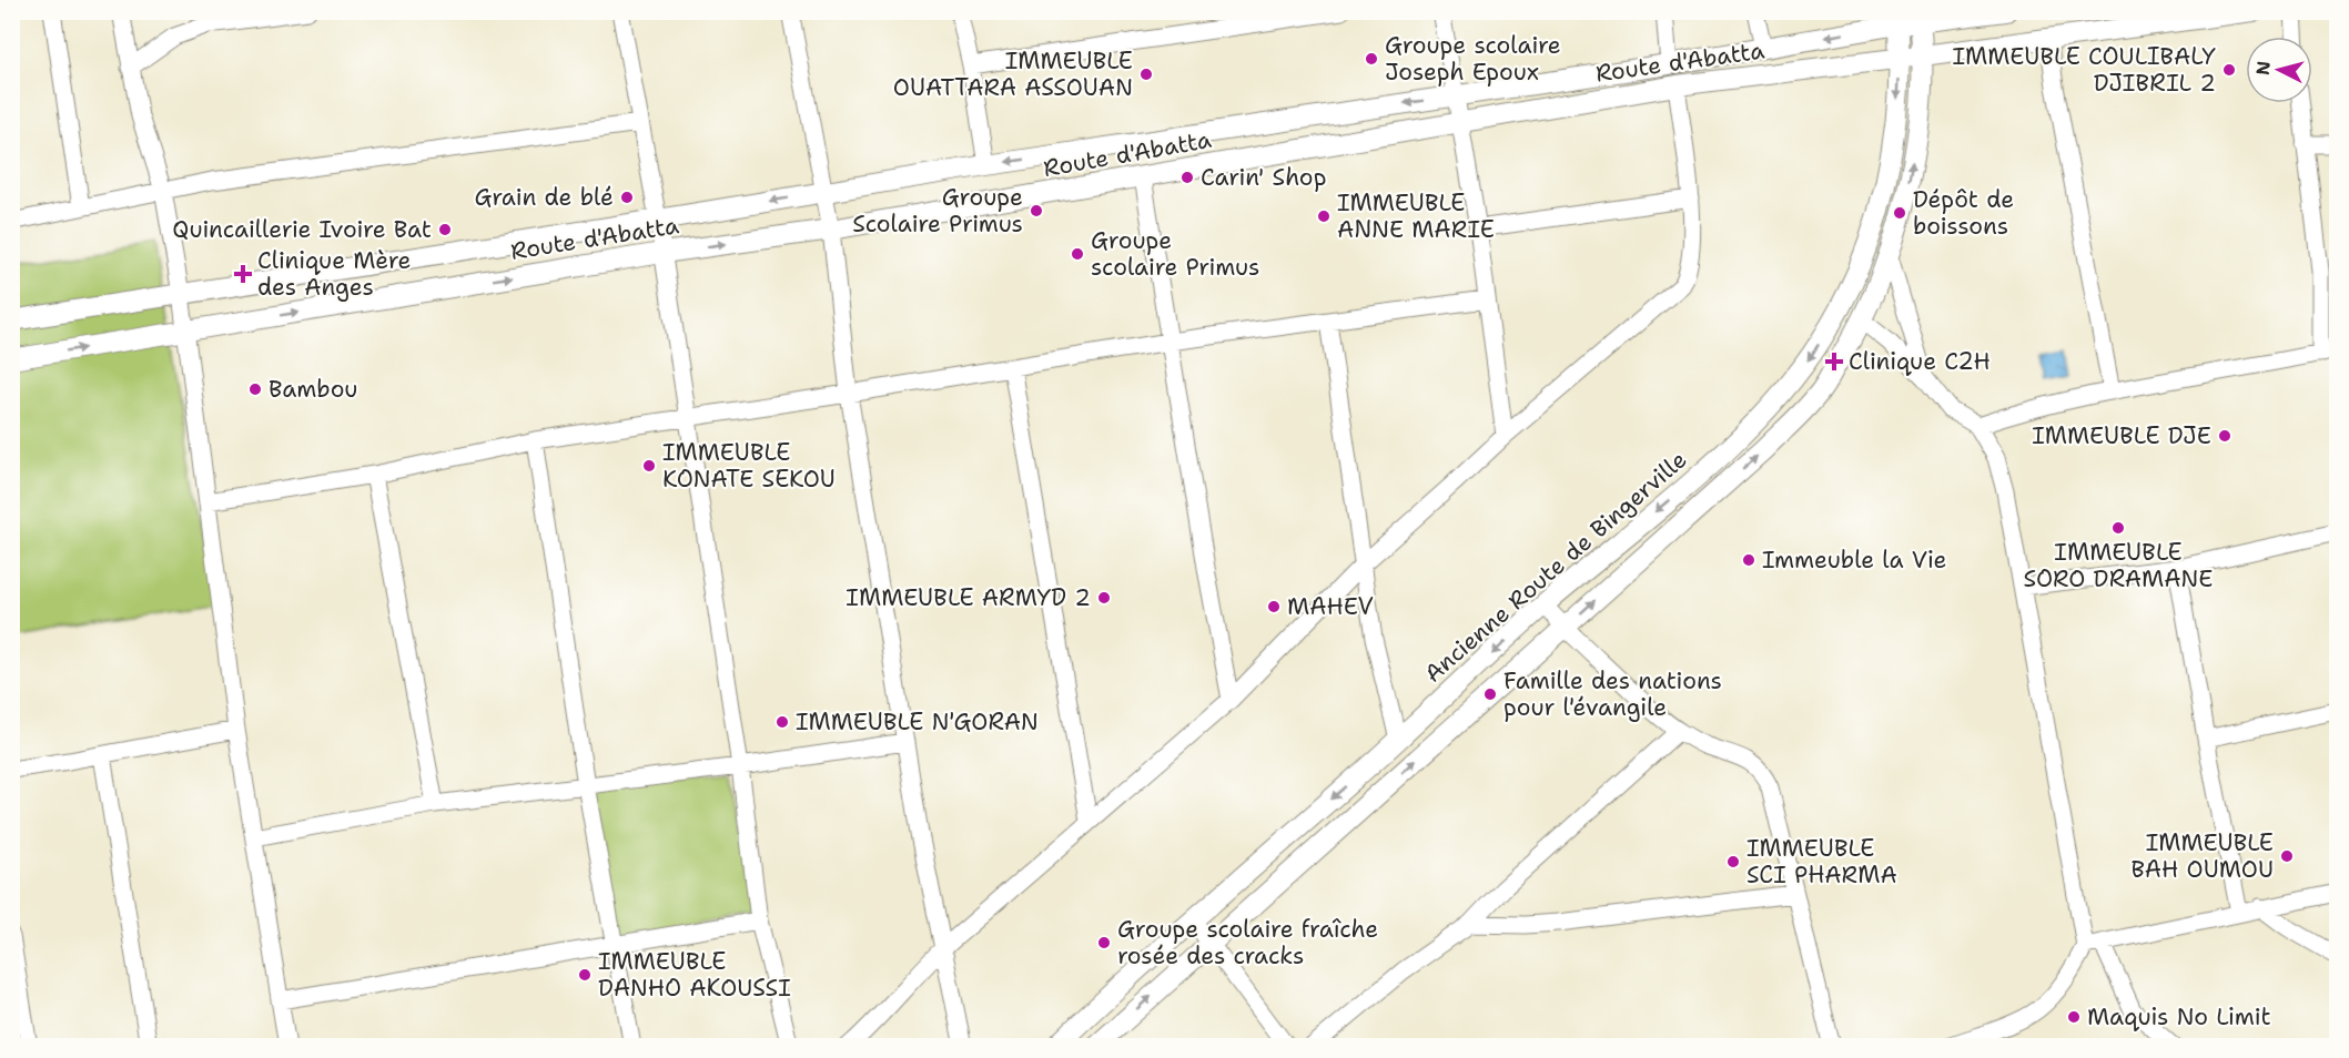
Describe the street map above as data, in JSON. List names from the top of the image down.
{
  "streets": {
    "street": ["Route d'Abatta", "Ancienne Route de Bingerville"]
  },
  "crossings": [
    ["Route d'Abatta", "Ancienne Route de Bingerville"]
  ],
  "places": {
    "other": [
      "Groupe scolaire Joseph Epoux",
      "IMMEUBLE COULIBALY DJIBRIL 2",
      "IMMEUBLE OUATTARA ASSOUAN",
      "Carin' Shop",
      "Grain de blé",
      "Groupe Scolaire Primus",
      "Dépôt de boissons",
      "IMMEUBLE ANNE MARIE",
      "Quincaillerie Ivoire Bat",
      "Groupe scolaire Primus",
      "Bambou",
      "IMMEUBLE DJE",
      "IMMEUBLE KONATE SEKOU",
      "IMMEUBLE SORO DRAMANE",
      "Immeuble la Vie",
      "IMMEUBLE ARMYD 2",
      "MAHEV",
      "Famille des nations pour l'évangile",
      "IMMEUBLE N'GORAN",
      "IMMEUBLE BAH OUMOU",
      "IMMEUBLE SCI PHARMA",
      "Groupe scolaire fraîche rosée des cracks",
      "IMMEUBLE DANHO AKOUSSI",
      "Maquis No Limit"
    ],
    "health": ["Clinique Mère des Anges", "Clinique C2H"]
  },
  "north": "left"
}
